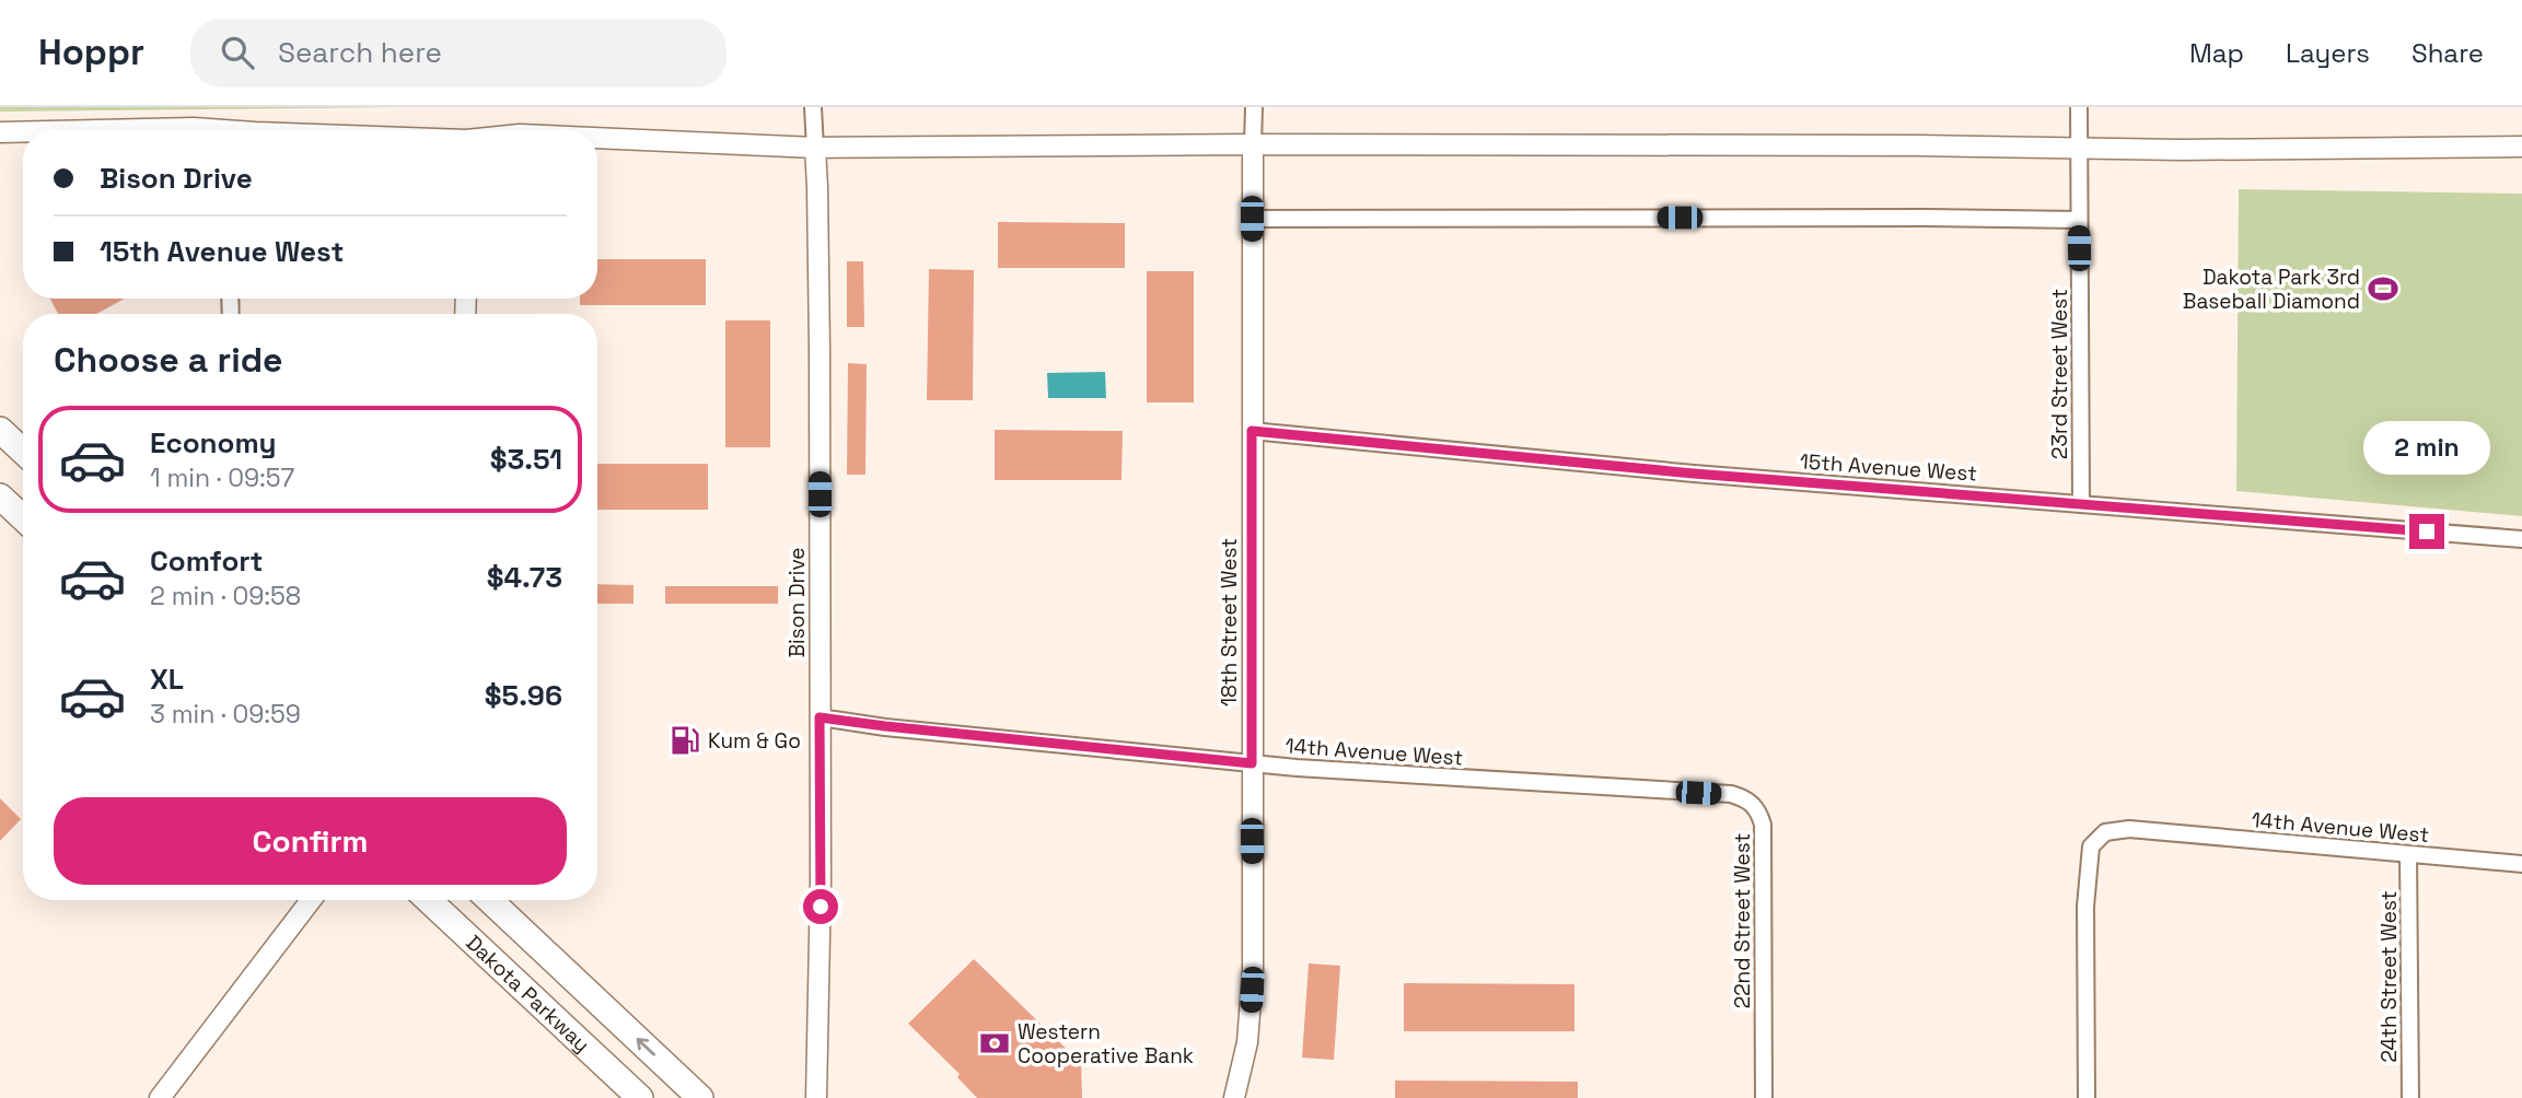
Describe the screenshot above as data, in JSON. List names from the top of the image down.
{
  "streets": {
    "highway": ["Dakota Parkway"],
    "street": [
      "23rd Street West",
      "15th Avenue West",
      "Bison Drive",
      "18th Street West",
      "14th Avenue West",
      "22nd Street West",
      "24th Street West"
    ]
  },
  "crossings": [
    ["23rd Street West", "15th Avenue West"],
    ["15th Avenue West", "18th Street West"],
    ["Bison Drive", "14th Avenue West"],
    ["18th Street West", "14th Avenue West"],
    ["14th Avenue West", "22nd Street West"],
    ["14th Avenue West", "24th Street West"]
  ],
  "places": {
    "sports": ["Dakota Park 3rd Baseball Diamond"],
    "fuel station": ["Kum & Go"],
    "bank": ["Western Cooperative Bank"]
  },
  "page": {
    "header": "Hoppr",
    "search": "Search here",
    "nav": ["Map", "Layers", "Share"],
    "banner": ["Bison Drive", "15th Avenue West"],
    "heading": "Choose a ride",
    "list": [
      {
        "name": "Economy",
        "note": "1 min · 09:57",
        "value": "$3.51"
      },
      {
        "name": "Comfort",
        "note": "2 min · 09:58",
        "value": "$4.73"
      },
      {
        "name": "XL",
        "note": "3 min · 09:59",
        "value": "$5.96"
      }
    ],
    "bubble": "2 min",
    "buttons": "Confirm"
  }
}
